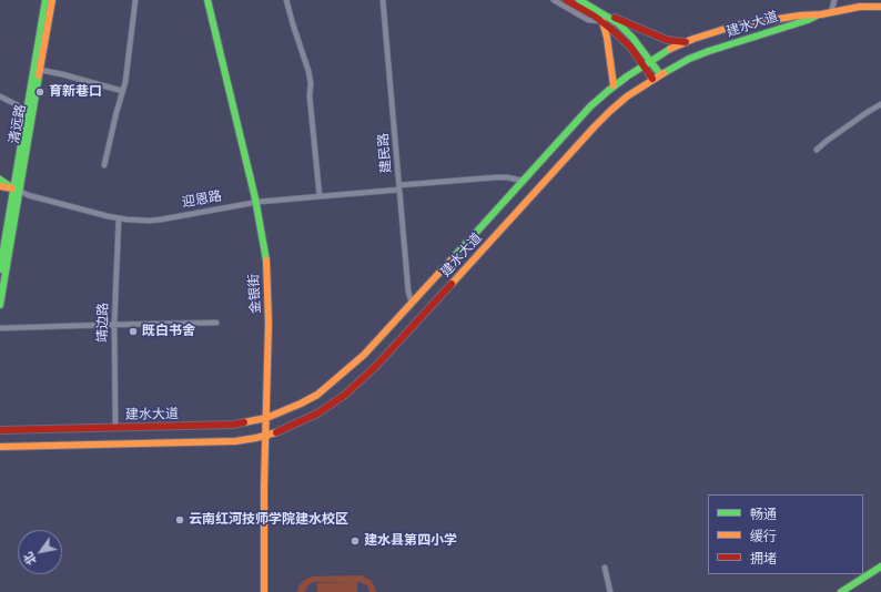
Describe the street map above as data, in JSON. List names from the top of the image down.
{
  "streets": {
    "main road": [
      "建水大道",
      "清远路",
      "迎恩路",
      "金银街"
    ],
    "street": ["建民路", "靖边路"]
  },
  "crossings": [
    ["建水大道", "建民路"],
    ["建水大道", "迎恩路"],
    ["建水大道", "金银街"],
    ["建水大道", "靖边路"],
    ["清远路", "迎恩路"],
    ["建民路", "迎恩路"],
    ["迎恩路", "金银街"],
    ["迎恩路", "靖边路"]
  ],
  "places": [
    "育新巷口",
    "既白书舍",
    "云南红河技师学院建水校区",
    "建水县第四小学"
  ],
  "legend": ["畅通", "缓行", "拥堵"],
  "north": "bottom left"
}
